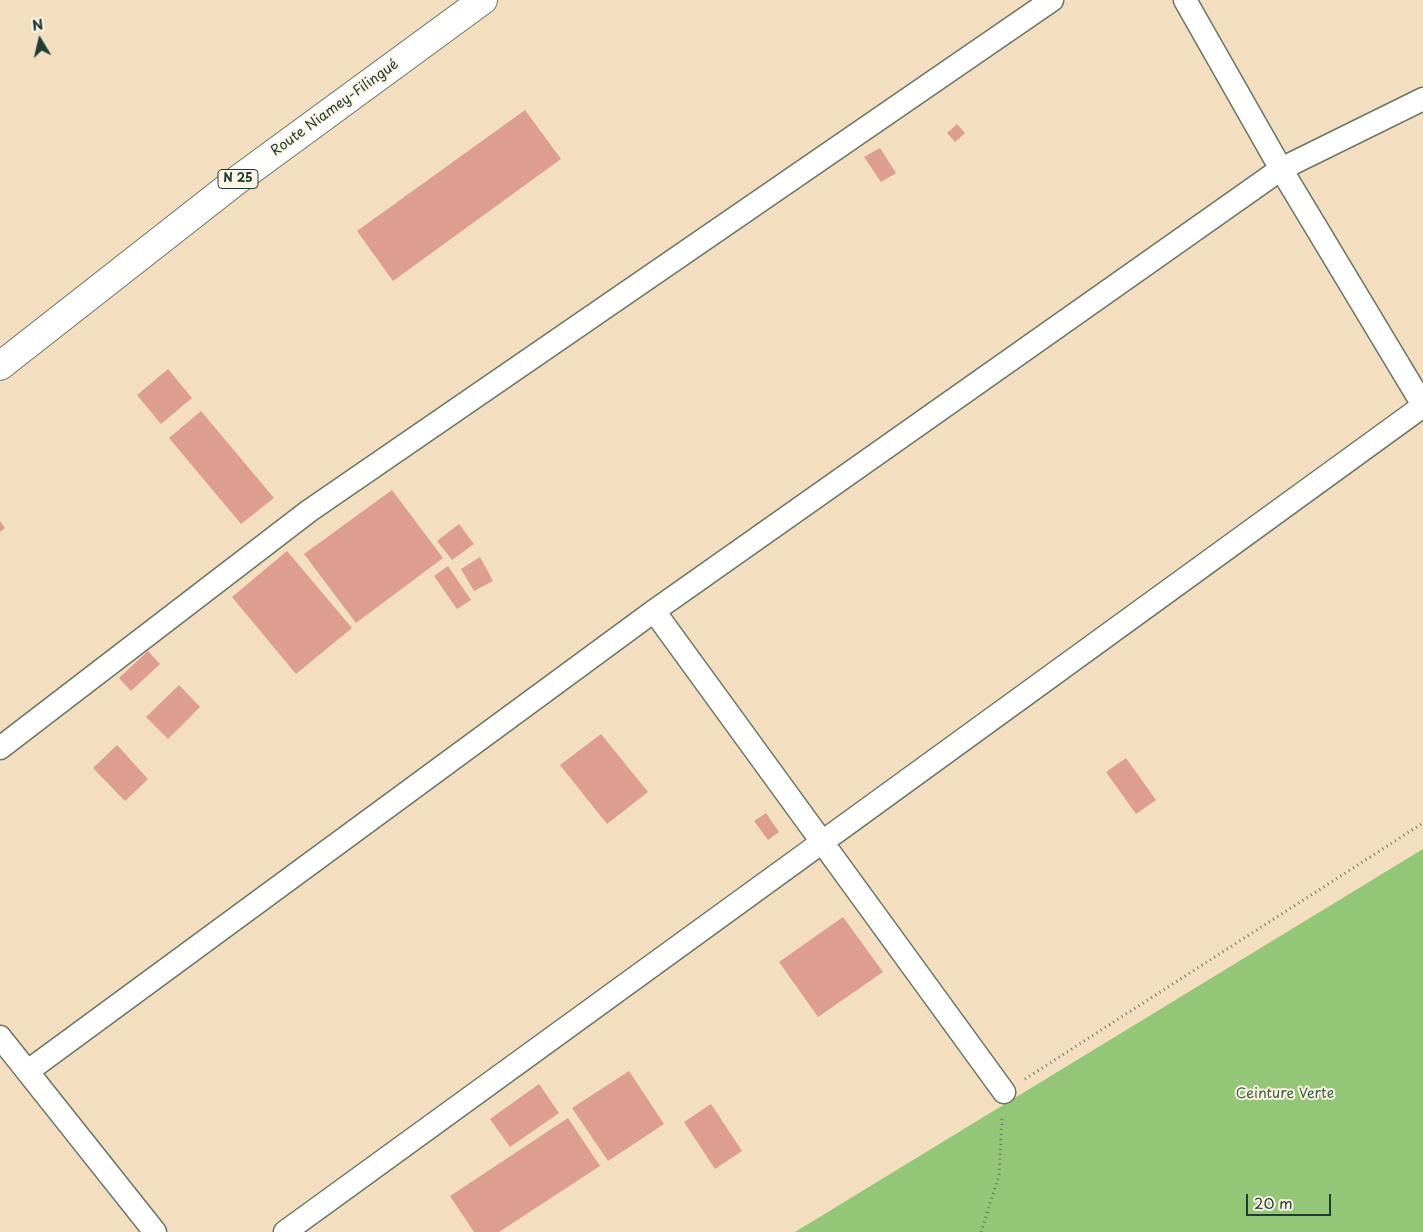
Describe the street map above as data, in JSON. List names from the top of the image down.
{
  "streets": {
    "main road": ["Route Niamey-Filingué", "N 25"]
  },
  "parks": ["Ceinture Verte"],
  "scale_bar": "20 m",
  "north": "top"
}
